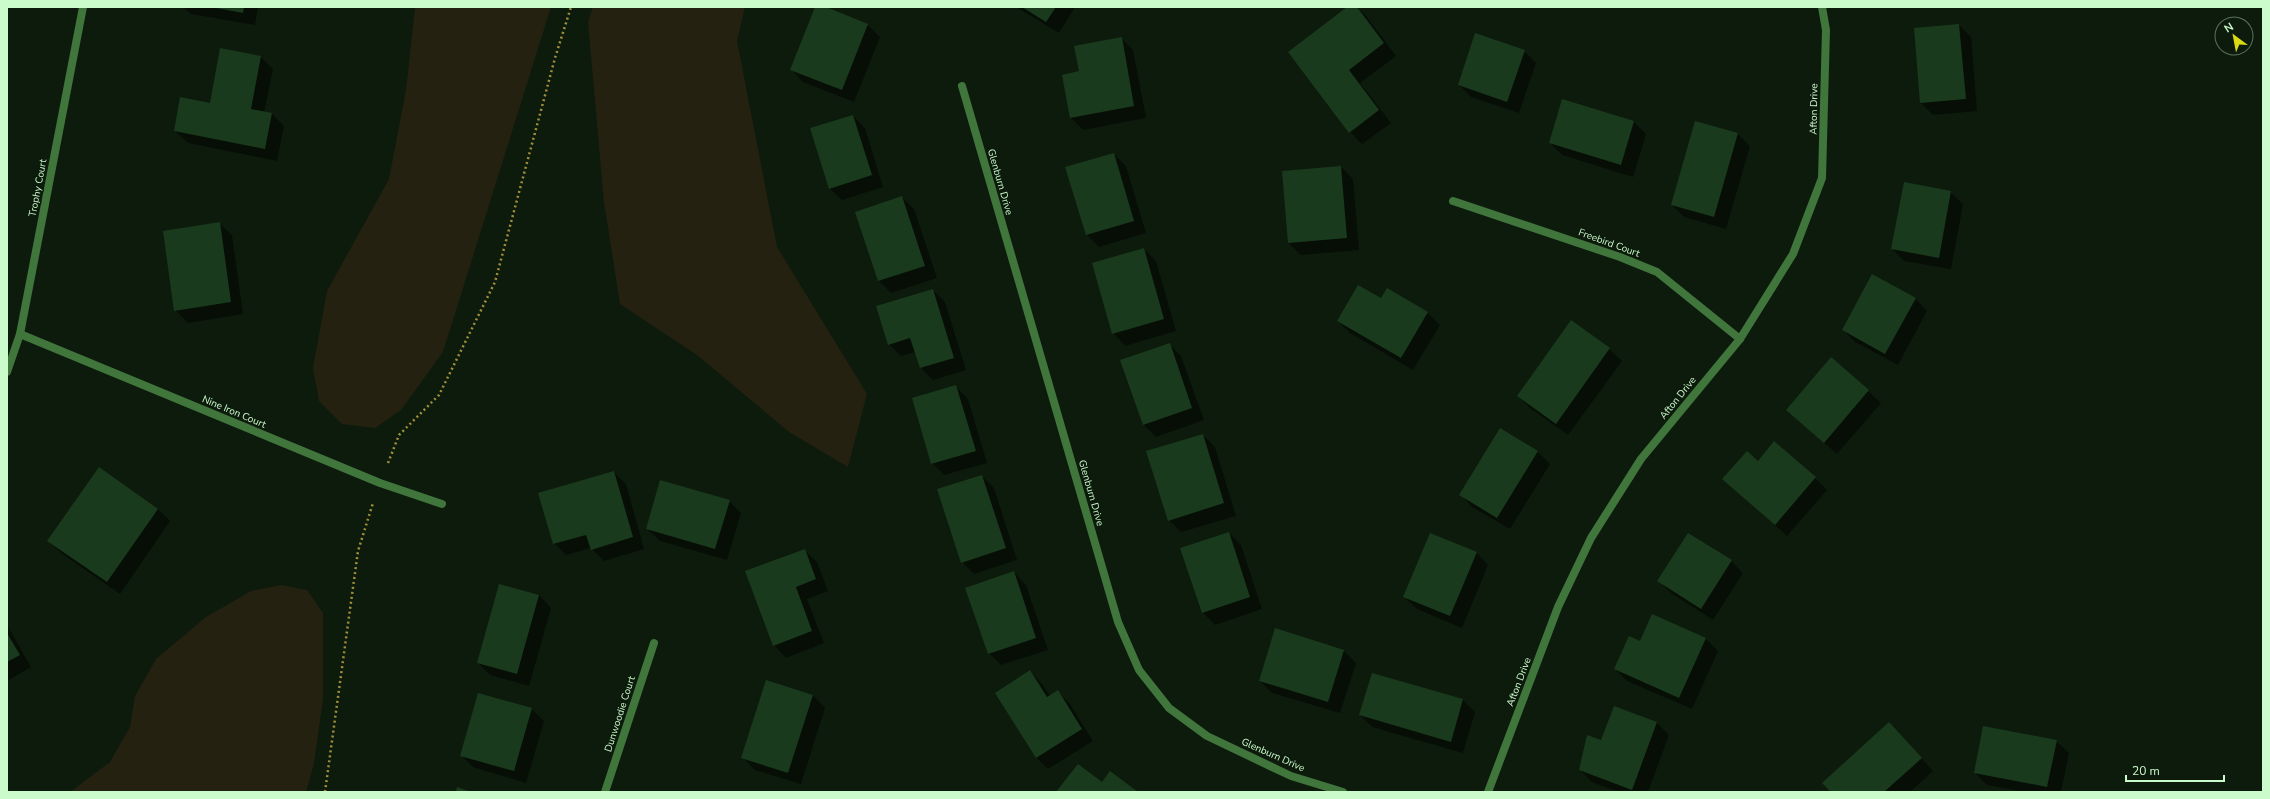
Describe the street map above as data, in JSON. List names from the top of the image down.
{
  "streets": {
    "street": [
      "Afton Drive",
      "Glenburn Drive",
      "Trophy Court",
      "Freebird Court",
      "Nine Iron Court",
      "Dunwoodie Court"
    ]
  },
  "crossings": [
    ["Afton Drive", "Freebird Court"],
    ["Trophy Court", "Nine Iron Court"]
  ],
  "scale_bar": "20 m",
  "north": "top left"
}
